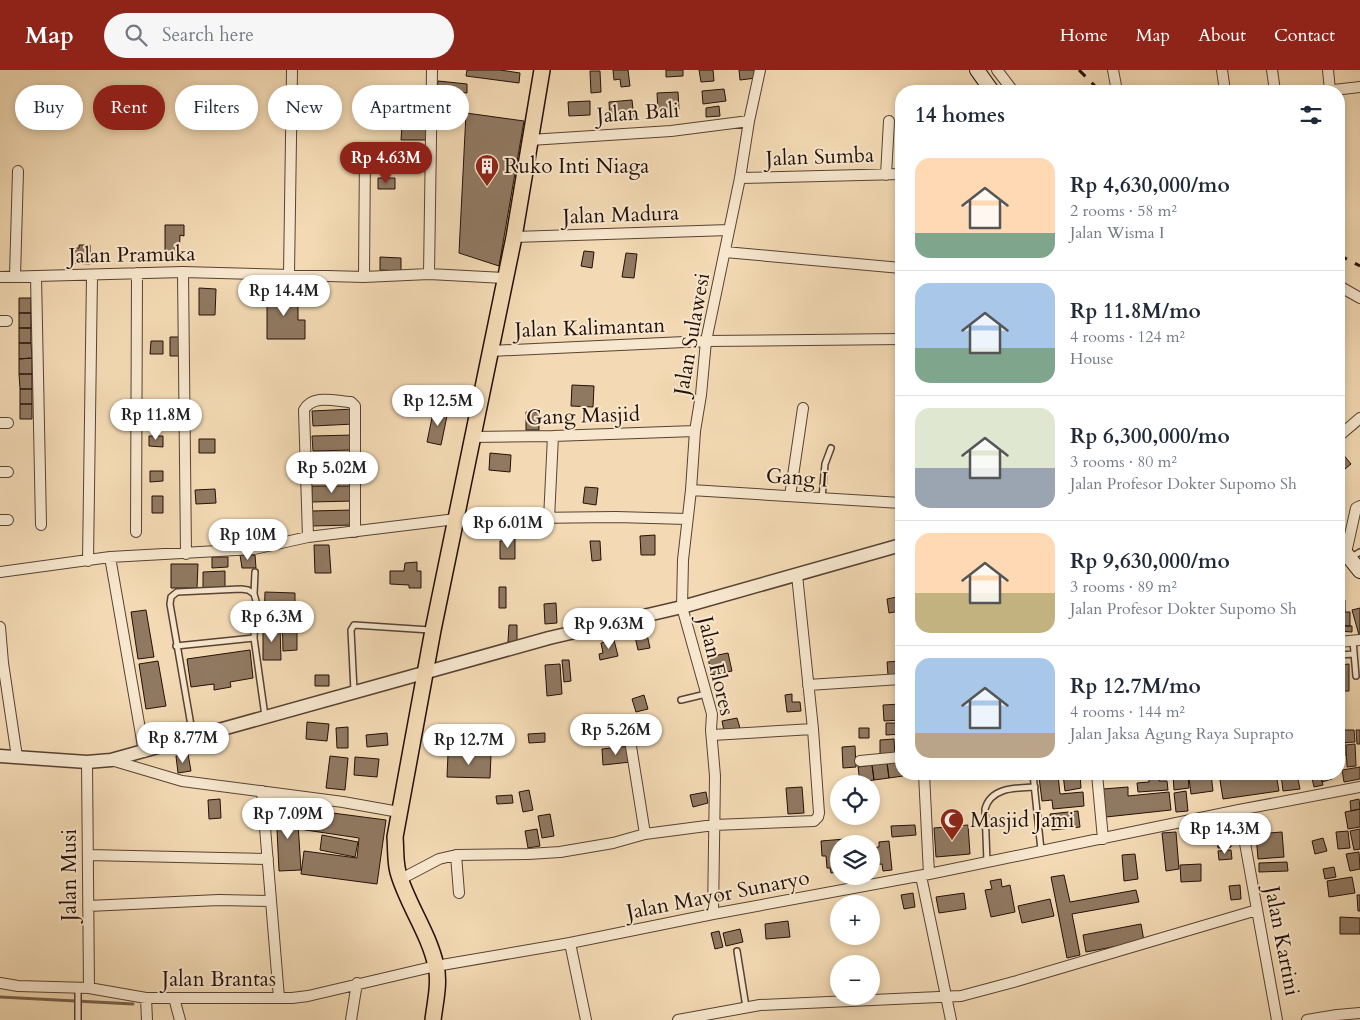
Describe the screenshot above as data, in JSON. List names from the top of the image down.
{
  "streets": {
    "street": [
      "Jalan Bali",
      "Jalan Sumba",
      "Jalan Madura",
      "Jalan Pramuka",
      "Jalan Kalimantan",
      "Jalan Sulawesi",
      "Gang Masjid",
      "Gang I",
      "Jalan Flores",
      "Jalan Musi",
      "Jalan Mayor Sunaryo",
      "Jalan Kartini",
      "Jalan Brantas"
    ]
  },
  "crossings": [
    ["Jalan Bali", "Jalan Sulawesi"],
    ["Jalan Sumba", "Jalan Sulawesi"],
    ["Jalan Madura", "Jalan Sulawesi"],
    ["Jalan Kalimantan", "Jalan Sulawesi"],
    ["Jalan Sulawesi", "Gang Masjid"],
    ["Jalan Sulawesi", "Gang I"],
    ["Jalan Sulawesi", "Jalan Flores"],
    ["Jalan Flores", "Jalan Mayor Sunaryo"],
    ["Jalan Musi", "Jalan Brantas"],
    ["Jalan Mayor Sunaryo", "Jalan Kartini"],
    ["Jalan Mayor Sunaryo", "Jalan Brantas"]
  ],
  "places": {
    "building": ["Ruko Inti Niaga"],
    "mosque": ["Masjid Jami"]
  },
  "page": {
    "header": "Map",
    "search": "Search here",
    "nav": [
      "Home",
      "Map",
      "About",
      "Contact"
    ],
    "chip": [
      "Buy",
      "Rent",
      "Filters",
      "New",
      "Apartment"
    ],
    "heading": "14 homes",
    "price": [
      "Rp 4.63M",
      "Rp 14.4M",
      "Rp 12.5M",
      "Rp 11.8M",
      "Rp 5.02M",
      "Rp 6.01M",
      "Rp 10M",
      "Rp 6.3M",
      "Rp 9.63M",
      "Rp 5.26M",
      "Rp 8.77M",
      "Rp 12.7M",
      "Rp 7.09M",
      "Rp 14.3M"
    ],
    "list": [
      {
        "name": "Rp 4,630,000/mo",
        "note": "2 rooms · 58 m² · Jalan Wisma I"
      },
      {
        "name": "Rp 11.8M/mo",
        "note": "4 rooms · 124 m² · House"
      },
      {
        "name": "Rp 6,300,000/mo",
        "note": "3 rooms · 80 m² · Jalan Profesor Dokter Supomo Sh"
      },
      {
        "name": "Rp 9,630,000/mo",
        "note": "3 rooms · 89 m² · Jalan Profesor Dokter Supomo Sh"
      },
      {
        "name": "Rp 12.7M/mo",
        "note": "4 rooms · 144 m² · Jalan Jaksa Agung Raya Suprapto"
      }
    ],
    "map_buttons": ["+", "−"]
  }
}
